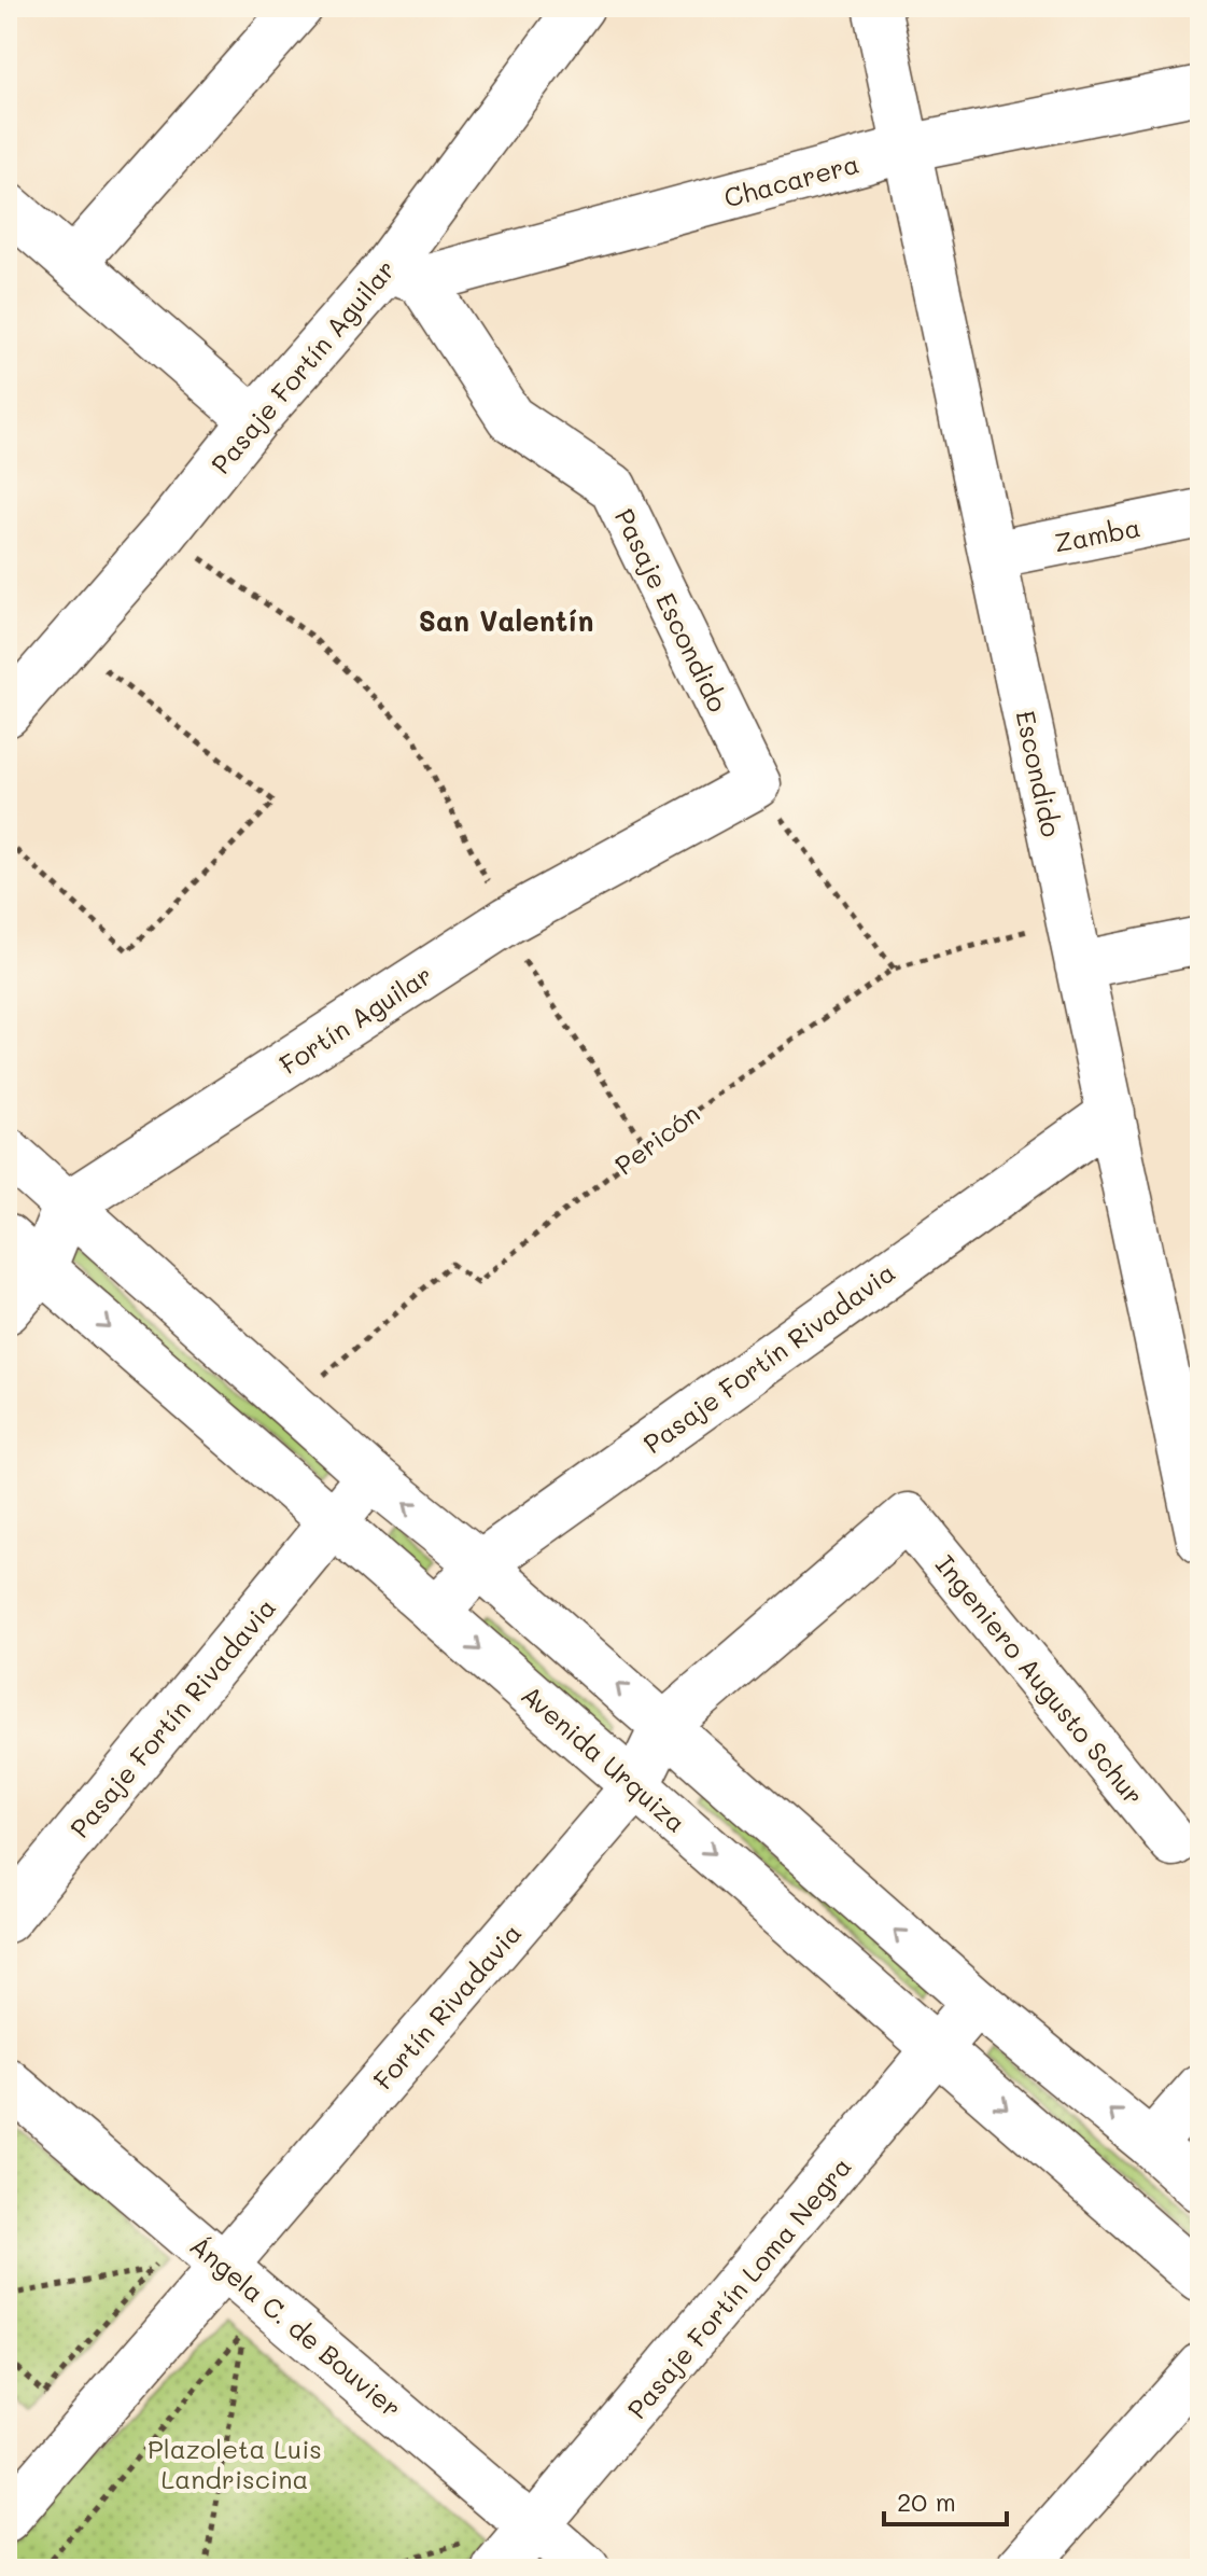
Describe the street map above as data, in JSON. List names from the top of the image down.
{
  "streets": {
    "street": [
      "Chacarera",
      "Pasaje Fortín Aguilar",
      "Zamba",
      "Pasaje Escondido",
      "Escondido",
      "Fortín Aguilar",
      "Pasaje Fortín Rivadavia",
      "Ingeniero Augusto Schur",
      "Avenida Urquiza",
      "Fortín Rivadavia",
      "Pasaje Fortín Loma Negra",
      "Ángela C. de Bouvier"
    ],
    "path": ["Pericón"]
  },
  "crossings": [
    ["Chacarera", "Pasaje Fortín Aguilar"],
    ["Chacarera", "Pasaje Escondido"],
    ["Chacarera", "Escondido"],
    ["Pasaje Fortín Aguilar", "Pasaje Escondido"],
    ["Zamba", "Escondido"],
    ["Pasaje Escondido", "Fortín Aguilar"],
    ["Escondido", "Pericón"],
    ["Escondido", "Pasaje Fortín Rivadavia"],
    ["Pasaje Fortín Rivadavia", "Avenida Urquiza"],
    ["Ingeniero Augusto Schur", "Fortín Rivadavia"],
    ["Avenida Urquiza", "Fortín Rivadavia"],
    ["Avenida Urquiza", "Pasaje Fortín Loma Negra"],
    ["Fortín Rivadavia", "Ángela C. de Bouvier"],
    ["Pasaje Fortín Loma Negra", "Ángela C. de Bouvier"]
  ],
  "districts": ["San Valentín"],
  "parks": ["Plazoleta Luis Landriscina"],
  "scale_bar": "20 m"
}
